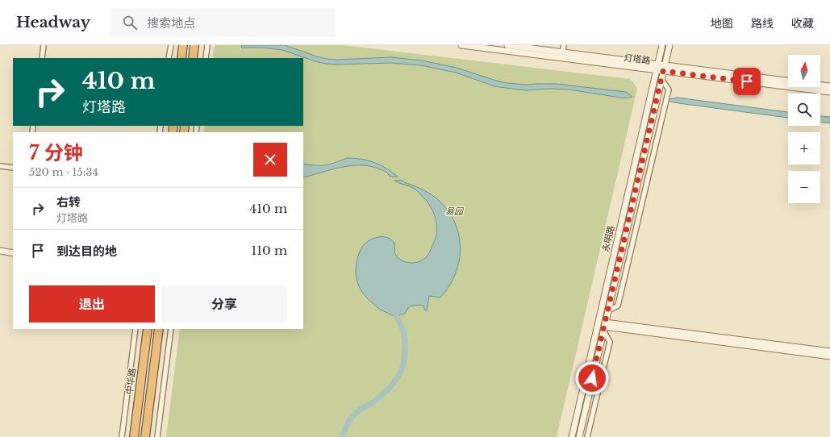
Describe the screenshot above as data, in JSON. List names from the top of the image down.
{
  "streets": {
    "highway": ["中华路"],
    "street": ["灯塔路", "永明路"]
  },
  "crossings": [
    ["灯塔路", "永明路"]
  ],
  "parks": ["易园"],
  "north": "top",
  "page": {
    "header": "Headway",
    "search": "搜索地点",
    "nav": ["地图", "路线", "收藏"],
    "map_buttons": ["+", "−"],
    "turn": ["410 m", "灯塔路"],
    "heading": ["7 分钟", "520 m · 15:34"],
    "list": [
      {
        "name": "右转",
        "note": "灯塔路",
        "value": "410 m"
      },
      {
        "name": "到达目的地",
        "value": "110 m"
      }
    ],
    "buttons": ["退出", "分享"]
  }
}
